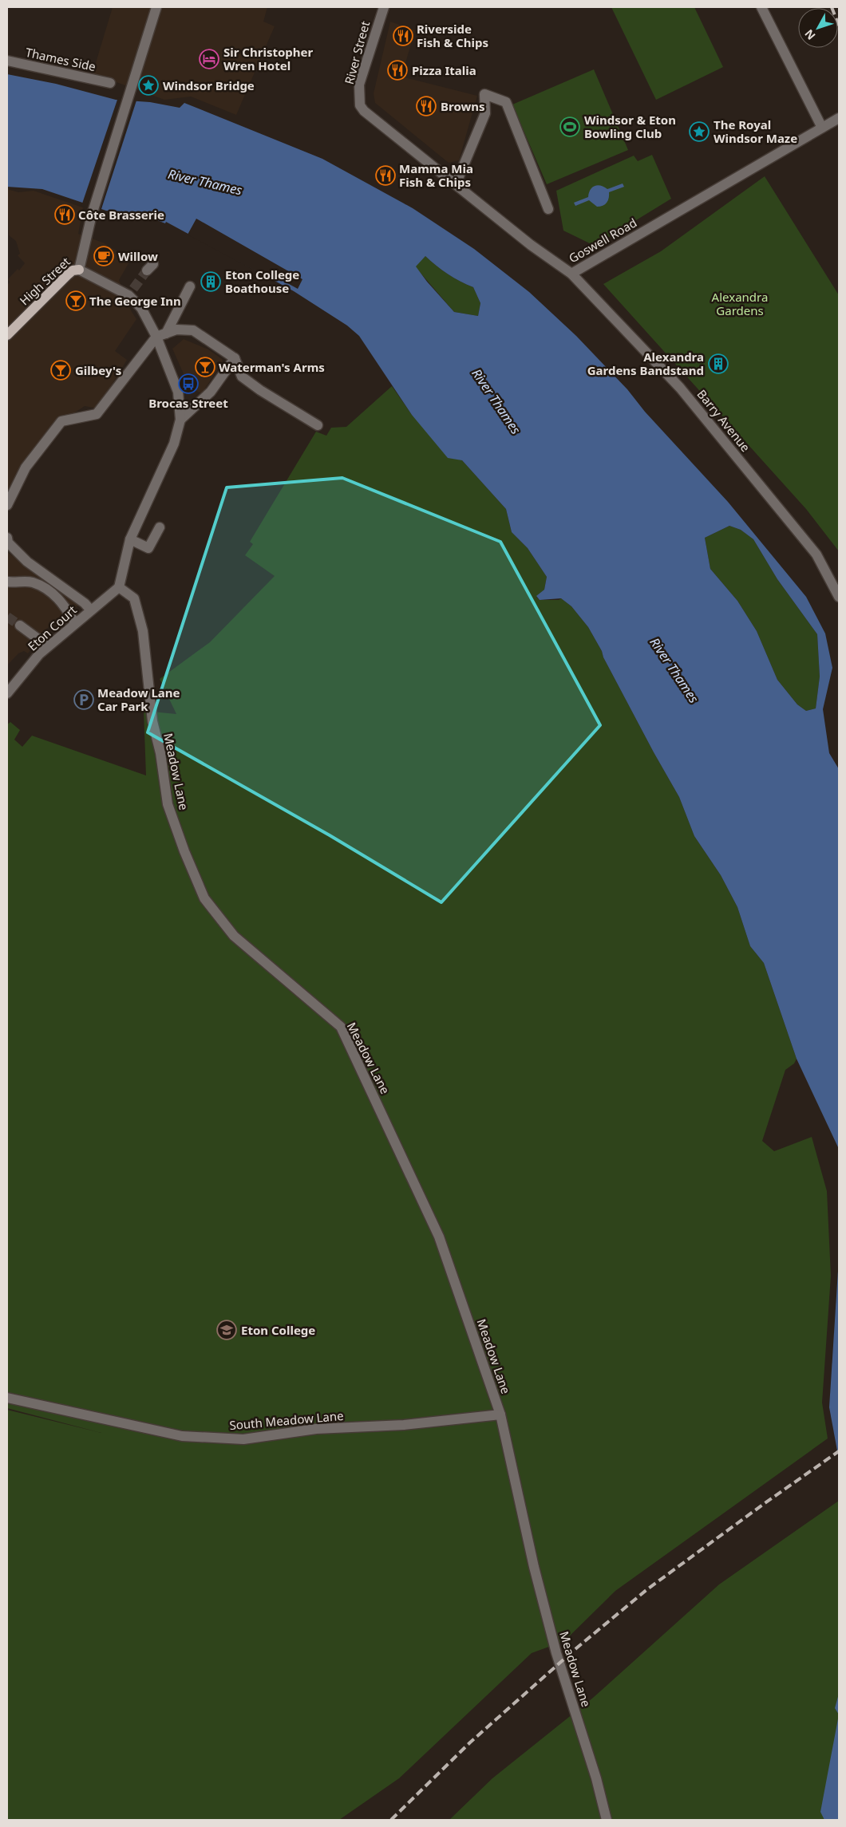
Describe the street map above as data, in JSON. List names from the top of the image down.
{
  "streets": {
    "main road": ["High Street"],
    "street": [
      "River Street",
      "Thames Side",
      "Goswell Road",
      "Barry Avenue",
      "Eton Court",
      "Meadow Lane",
      "South Meadow Lane"
    ]
  },
  "crossings": [
    ["River Street", "Goswell Road"],
    ["Goswell Road", "Barry Avenue"],
    ["Eton Court", "Meadow Lane"],
    ["Meadow Lane", "South Meadow Lane"]
  ],
  "water": ["River Thames"],
  "parks": ["Alexandra Gardens"],
  "places": {
    "restaurant": [
      "Riverside Fish & Chips",
      "Pizza Italia",
      "Browns",
      "Mamma Mia Fish & Chips",
      "Côte Brasserie"
    ],
    "hotel": ["Sir Christopher Wren Hotel"],
    "place": ["Windsor Bridge", "The Royal Windsor Maze"],
    "sports": ["Windsor & Eton Bowling Club"],
    "cafe": ["Willow"],
    "building": ["Eton College Boathouse", "Alexandra Gardens Bandstand"],
    "bar": ["The George Inn", "Waterman's Arms", "Gilbey's"],
    "bus stop": ["Brocas Street"],
    "parking": ["Meadow Lane Car Park"],
    "school or university": ["Eton College"]
  },
  "north": "bottom left"
}
